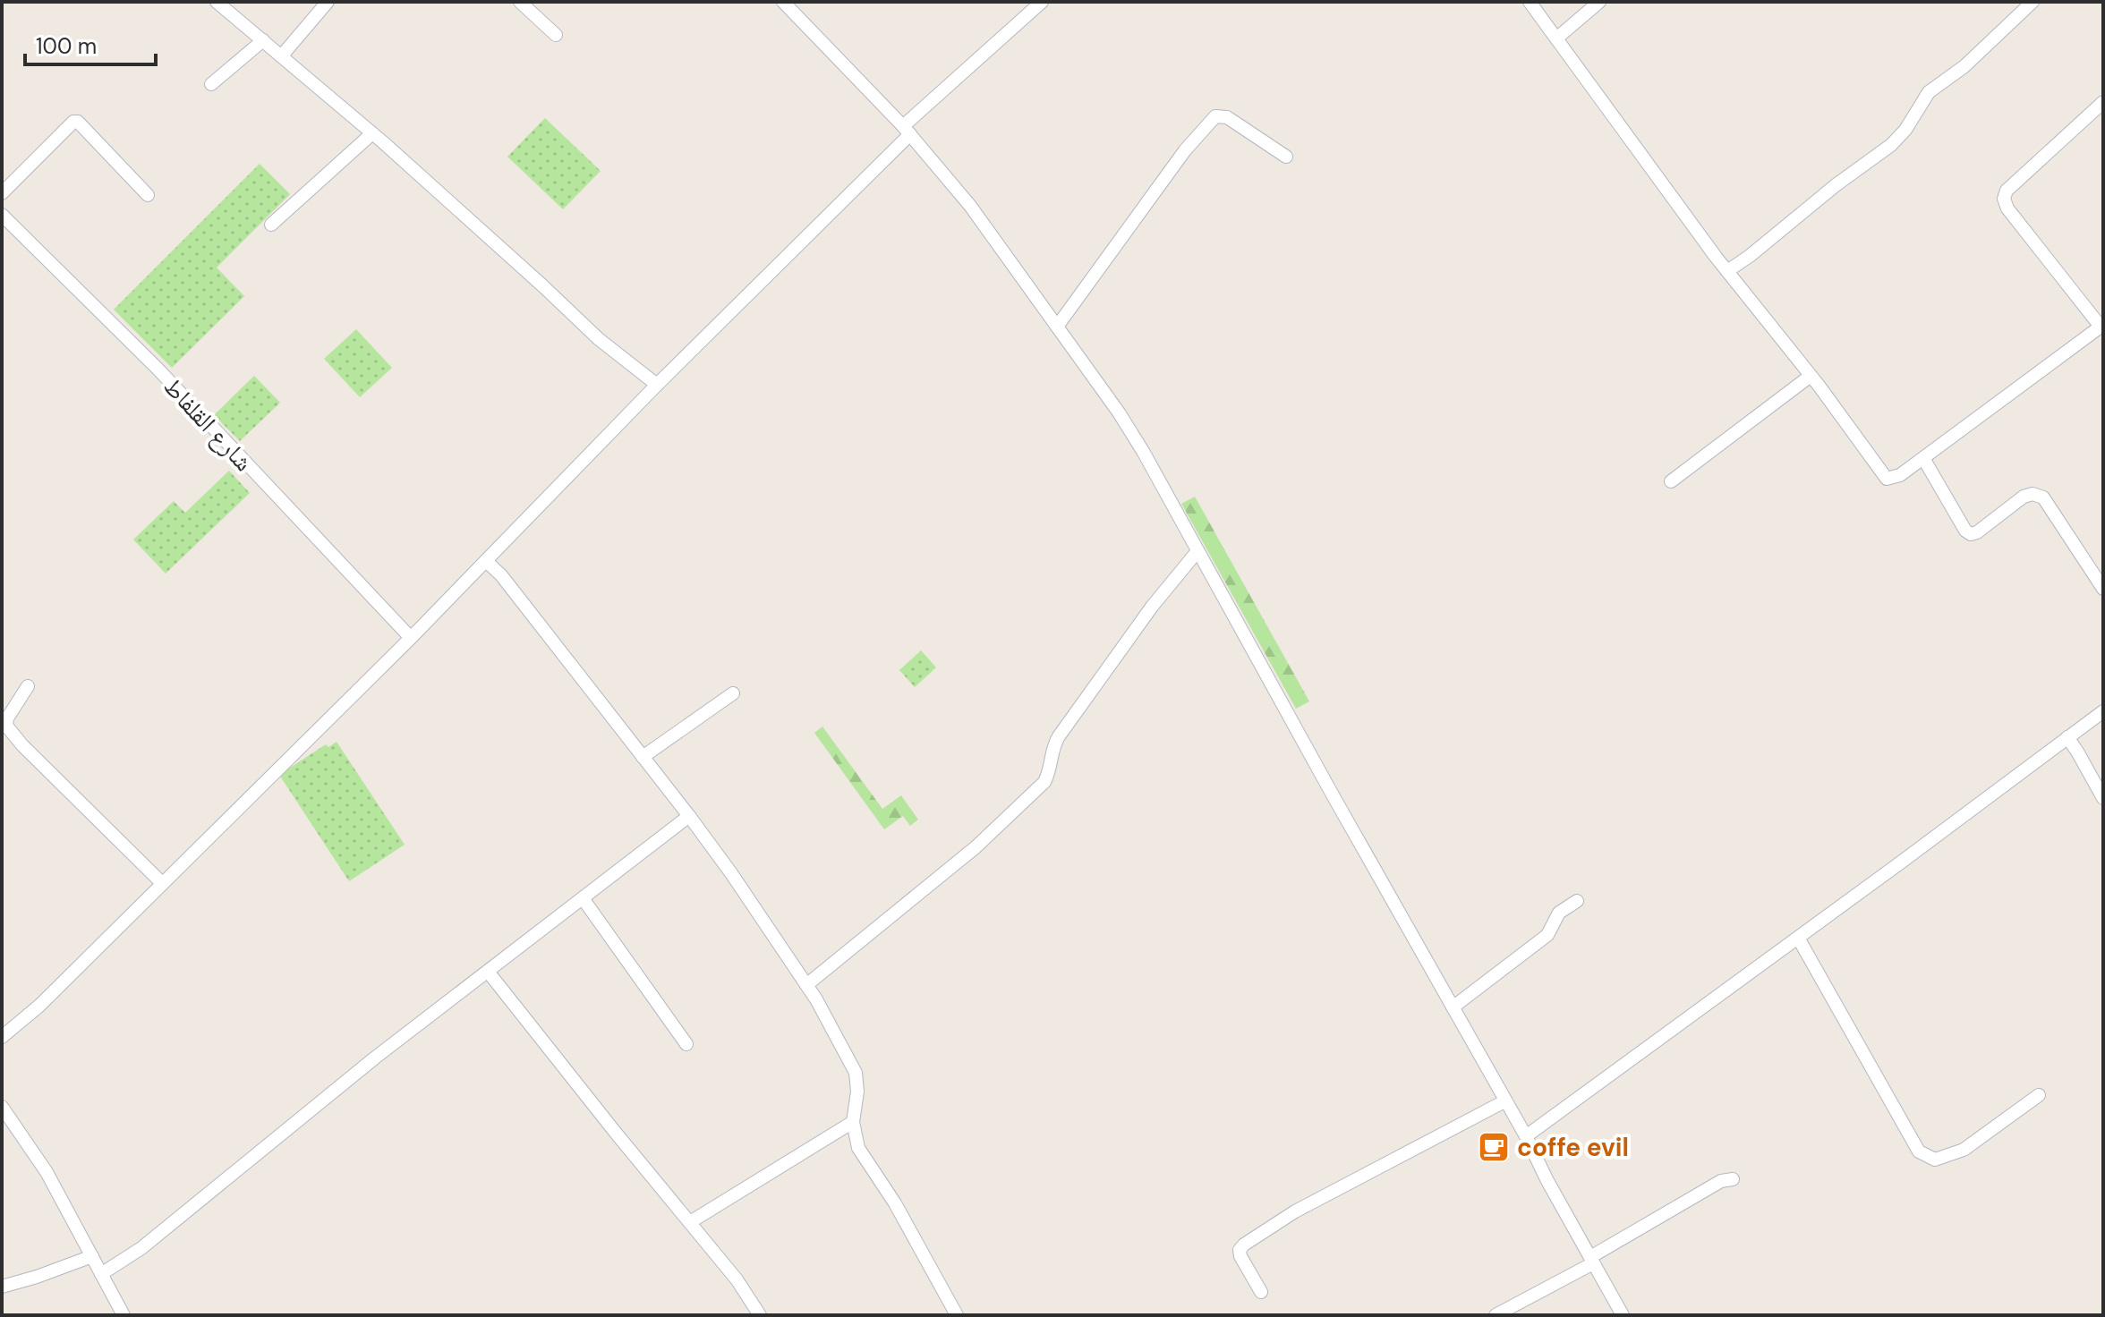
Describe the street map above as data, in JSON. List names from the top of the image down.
{
  "streets": {
    "street": ["شارع القلفاط"]
  },
  "places": {
    "cafe": ["coffe evil"]
  },
  "scale_bar": "100 m"
}
